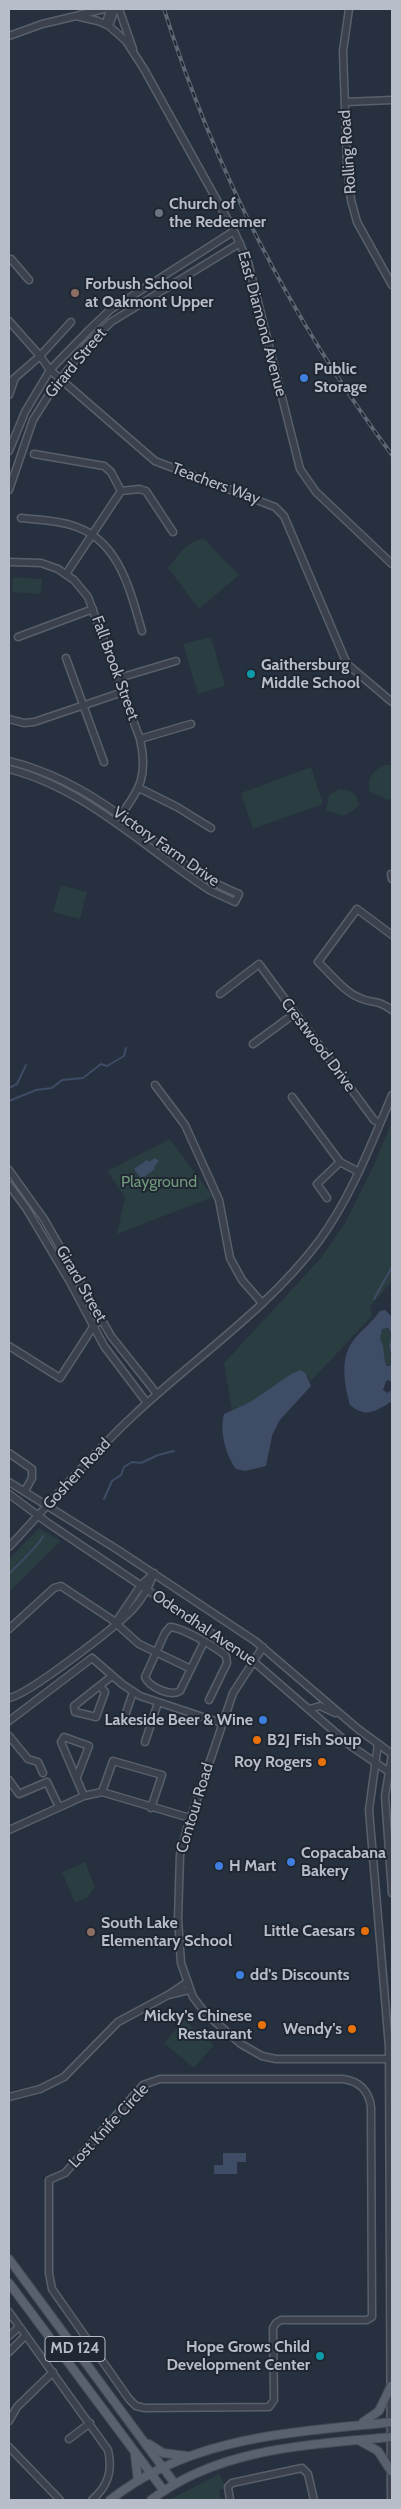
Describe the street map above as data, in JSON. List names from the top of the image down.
{
  "streets": {
    "main road": ["MD 124"],
    "street": [
      "Rolling Road",
      "East Diamond Avenue",
      "Girard Street",
      "Teachers Way",
      "Fall Brook Street",
      "Victory Farm Drive",
      "Crestwood Drive",
      "Goshen Road",
      "Odendhal Avenue",
      "Contour Road",
      "Lost Knife Circle"
    ]
  },
  "crossings": [
    ["East Diamond Avenue", "Girard Street"],
    ["Girard Street", "Teachers Way"],
    ["Girard Street", "Goshen Road"],
    ["Fall Brook Street", "Victory Farm Drive"],
    ["Crestwood Drive", "Goshen Road"],
    ["Goshen Road", "Odendhal Avenue"],
    ["Odendhal Avenue", "Contour Road"]
  ],
  "parks": ["Playground"],
  "places": [
    "Church of the Redeemer",
    "Forbush School at Oakmont Upper",
    "Public Storage",
    "Gaithersburg Middle School",
    "Lakeside Beer & Wine",
    "B2J Fish Soup",
    "Roy Rogers",
    "Copacabana Bakery",
    "H Mart",
    "Little Caesars",
    "South Lake Elementary School",
    "dd's Discounts",
    "Micky's Chinese Restaurant",
    "Wendy's",
    "Hope Grows Child Development Center"
  ]
}
